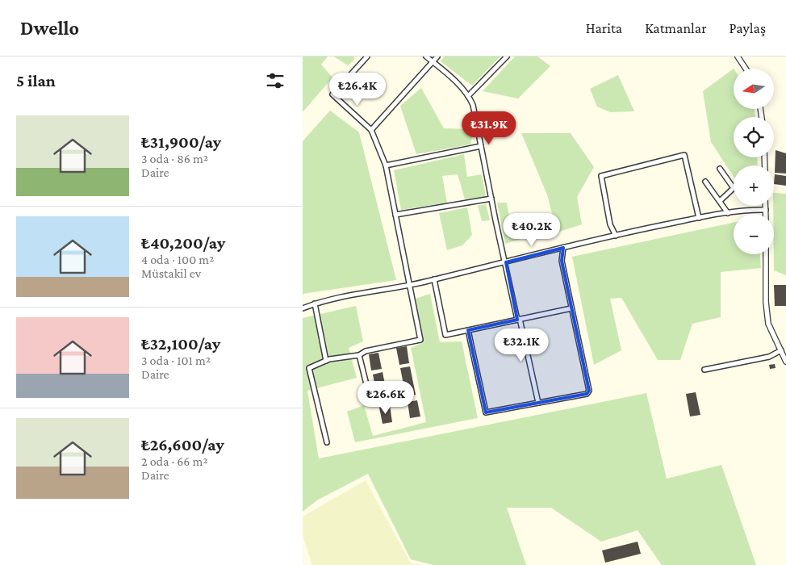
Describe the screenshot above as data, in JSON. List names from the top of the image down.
{
  "north": "left",
  "page": {
    "header": "Dwello",
    "nav": ["Harita", "Katmanlar", "Paylaş"],
    "heading": "5 ilan",
    "map_buttons": ["+", "−"],
    "price": [
      "₺26.4K",
      "₺31.9K",
      "₺40.2K",
      "₺32.1K",
      "₺26.6K"
    ],
    "list": [
      {
        "name": "₺31,900/ay",
        "note": "3 oda · 86 m² · Daire"
      },
      {
        "name": "₺40,200/ay",
        "note": "4 oda · 100 m² · Müstakil ev"
      },
      {
        "name": "₺32,100/ay",
        "note": "3 oda · 101 m² · Daire"
      },
      {
        "name": "₺26,600/ay",
        "note": "2 oda · 66 m² · Daire"
      }
    ]
  }
}
